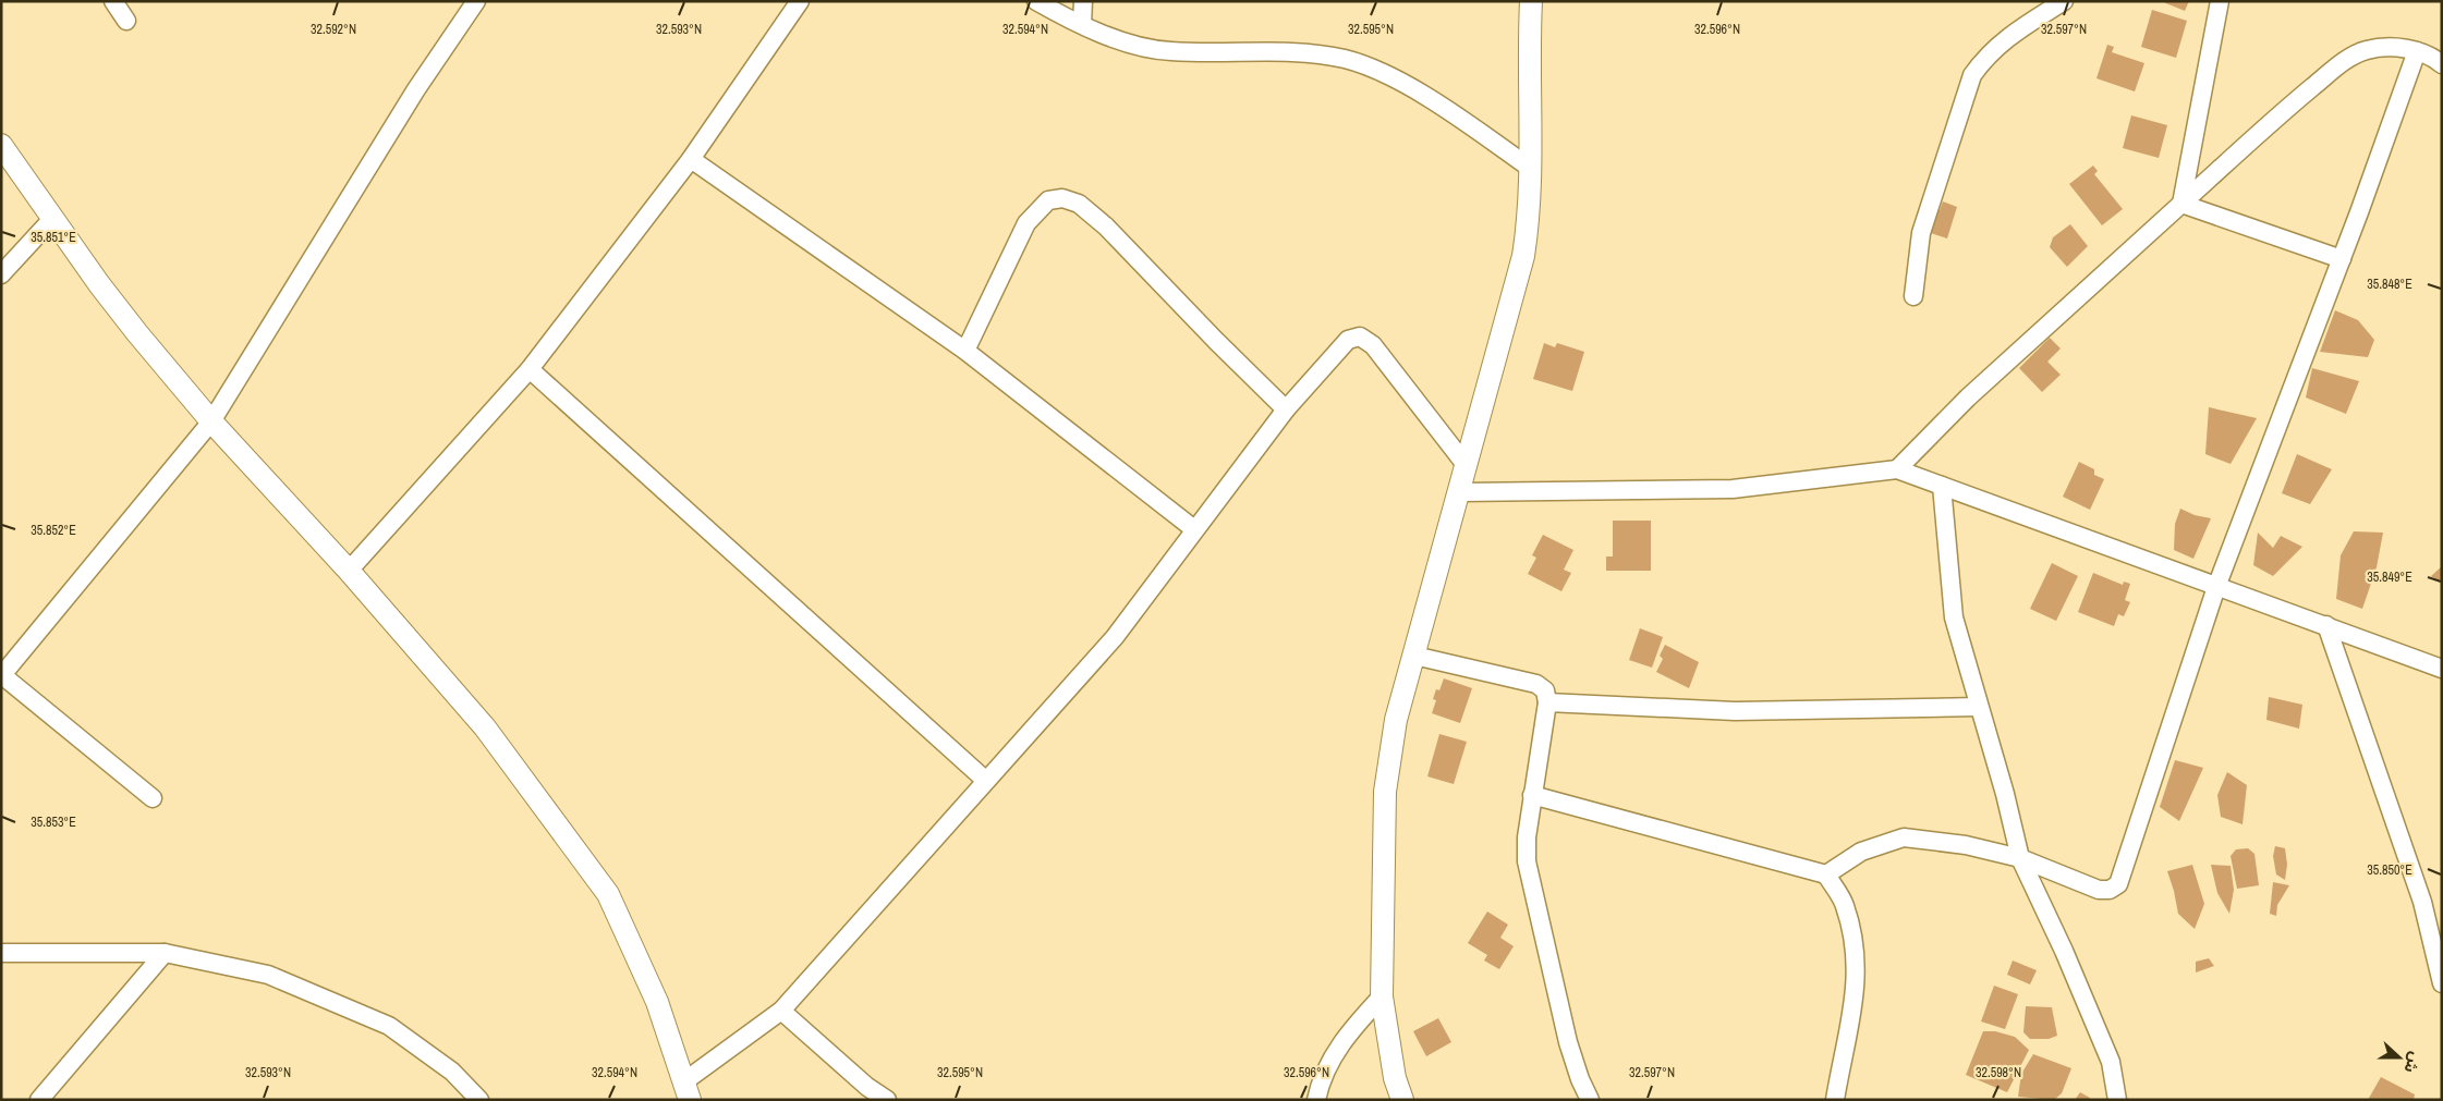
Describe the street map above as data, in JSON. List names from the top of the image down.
{
  "north": "right",
  "coordinates": [
    "32.595°N",
    "32.597°N",
    "32.592°N",
    "32.593°N",
    "32.594°N",
    "32.596°N",
    "35.851°E",
    "35.848°E",
    "35.852°E",
    "35.849°E",
    "35.853°E",
    "35.850°E",
    "32.598°N"
  ]
}
